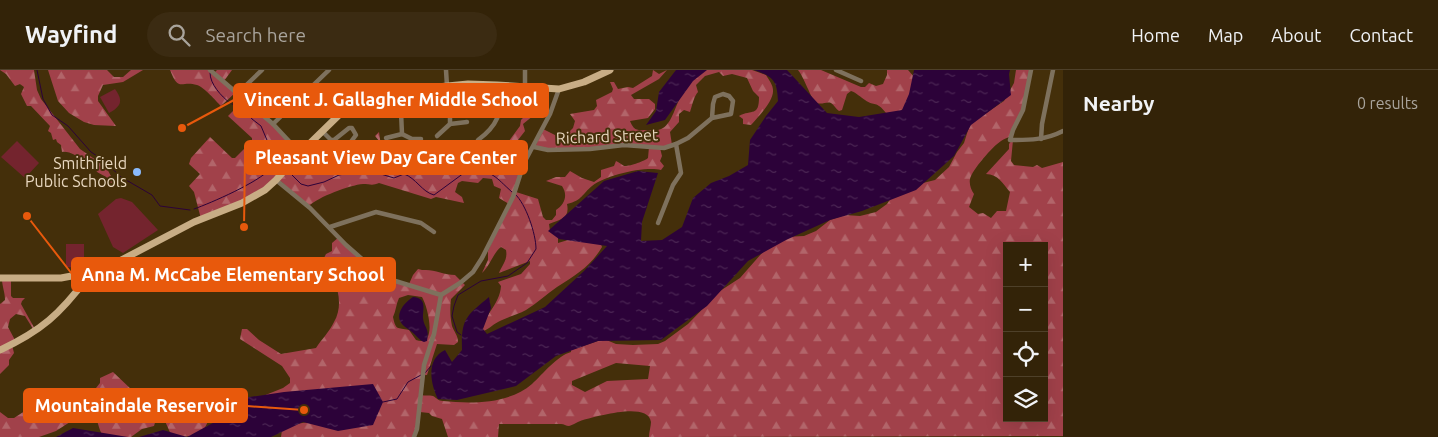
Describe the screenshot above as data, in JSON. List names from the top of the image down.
{
  "streets": {
    "street": ["Richard Street"]
  },
  "places": [
    "Vincent J. Gallagher Middle School",
    "Smithfield Public Schools",
    "Anna M. McCabe Elementary School",
    "Pleasant View Day Care Center",
    "Mountaindale Reservoir"
  ],
  "page": {
    "header": "Wayfind",
    "search": "Search here",
    "nav": [
      "Home",
      "Map",
      "About",
      "Contact"
    ],
    "heading": ["Nearby", "0 results"],
    "map_buttons": ["+", "−"]
  }
}
